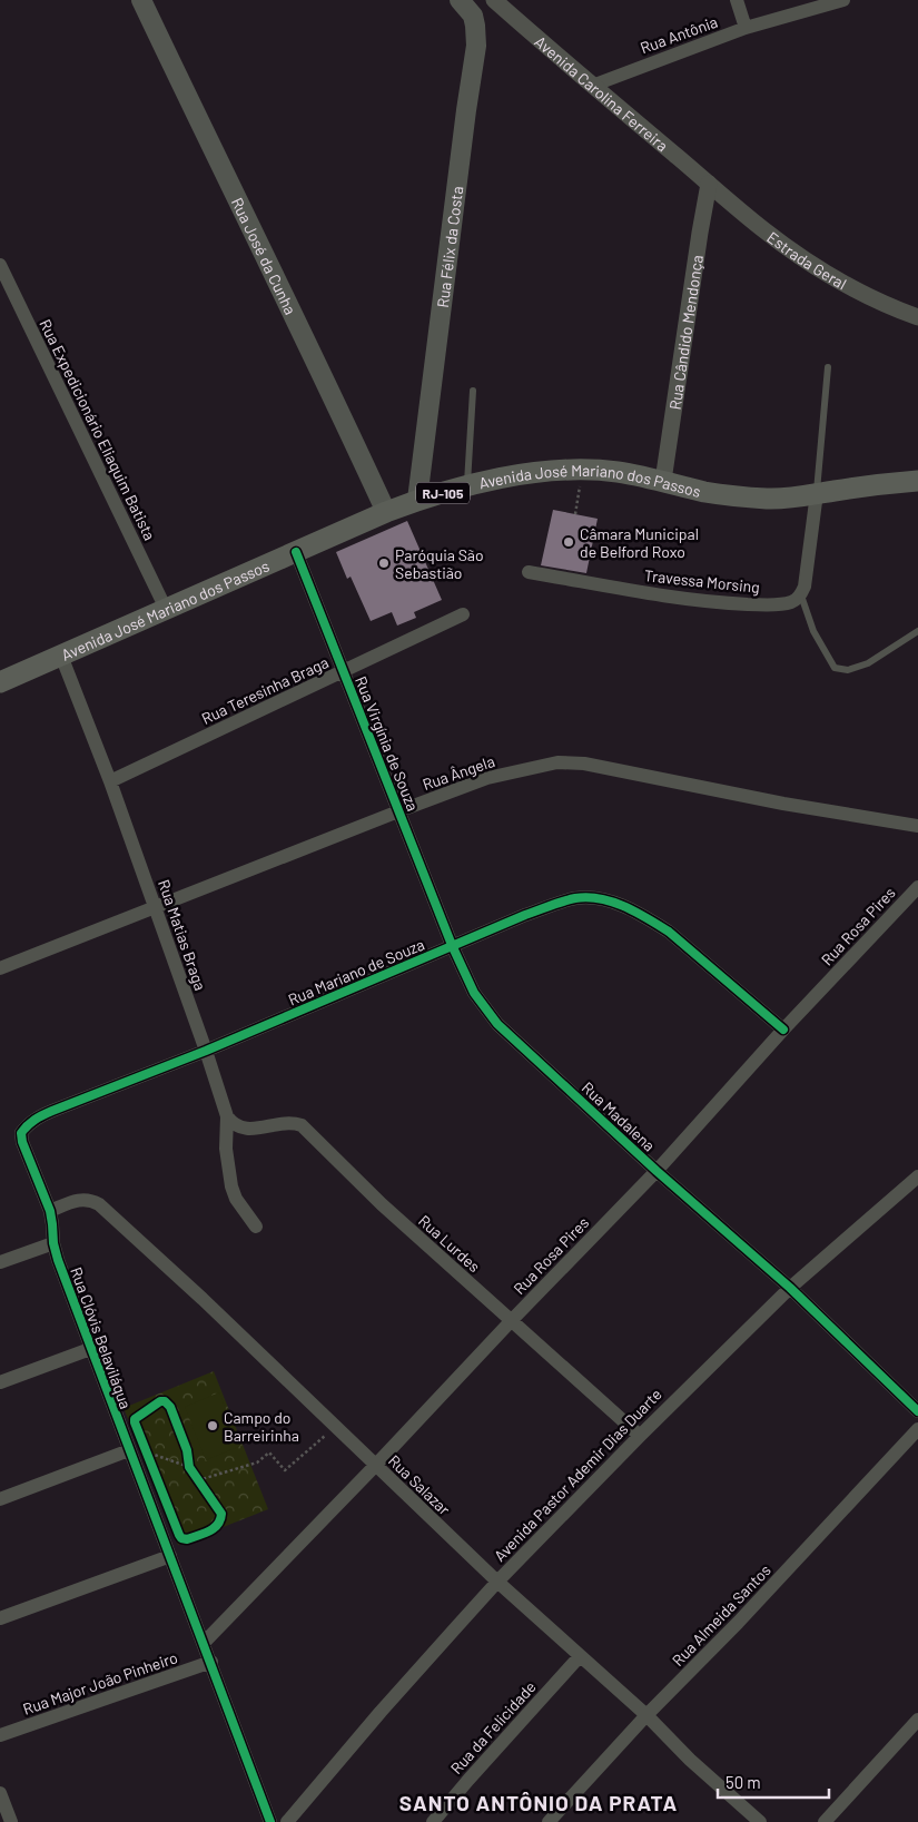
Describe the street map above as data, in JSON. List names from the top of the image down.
{
  "streets": {
    "main road": [
      "Rua Félix da Costa",
      "Rua José da Cunha",
      "Avenida José Mariano dos Passos",
      "RJ-105"
    ],
    "street": [
      "Rua Antônia",
      "Avenida Carolina Ferreira",
      "Estrada Geral",
      "Rua Cândido Mendonça",
      "Rua Expedicionário Eliaquim Batista",
      "Travessa Morsing",
      "Rua Teresinha Braga",
      "Rua Virgínia de Souza",
      "Rua Ângela",
      "Rua Rosa Pires",
      "Rua Matias Braga",
      "Rua Mariano de Souza",
      "Rua Madalena",
      "Rua Lurdes",
      "Rua Clóvis Belaviláqua",
      "Avenida Pastor Ademir Dias Duarte",
      "Rua Salazar",
      "Rua Almeida Santos",
      "Rua Major João Pinheiro",
      "Rua da Felicidade"
    ]
  },
  "crossings": [
    ["Rua Antônia", "Avenida Carolina Ferreira"],
    ["Avenida Carolina Ferreira", "Estrada Geral"],
    ["Avenida Carolina Ferreira", "Rua Cândido Mendonça"],
    ["Rua Félix da Costa", "Avenida José Mariano dos Passos"],
    ["Rua José da Cunha", "Avenida José Mariano dos Passos"],
    ["Estrada Geral", "Rua Cândido Mendonça"],
    ["Rua Cândido Mendonça", "Avenida José Mariano dos Passos"],
    ["Rua Expedicionário Eliaquim Batista", "Avenida José Mariano dos Passos"],
    ["Avenida José Mariano dos Passos", "Rua Virgínia de Souza"],
    ["Avenida José Mariano dos Passos", "Rua Matias Braga"],
    ["Rua Teresinha Braga", "Rua Virgínia de Souza"],
    ["Rua Teresinha Braga", "Rua Matias Braga"],
    ["Rua Virgínia de Souza", "Rua Ângela"],
    ["Rua Virgínia de Souza", "Rua Mariano de Souza"],
    ["Rua Virgínia de Souza", "Rua Madalena"],
    ["Rua Ângela", "Rua Matias Braga"],
    ["Rua Rosa Pires", "Rua Mariano de Souza"],
    ["Rua Rosa Pires", "Rua Madalena"],
    ["Rua Rosa Pires", "Rua Lurdes"],
    ["Rua Rosa Pires", "Rua Clóvis Belaviláqua"],
    ["Rua Rosa Pires", "Rua Salazar"],
    ["Rua Matias Braga", "Rua Mariano de Souza"],
    ["Rua Matias Braga", "Rua Lurdes"],
    ["Rua Mariano de Souza", "Rua Madalena"],
    ["Rua Mariano de Souza", "Rua Clóvis Belaviláqua"],
    ["Rua Madalena", "Avenida Pastor Ademir Dias Duarte"],
    ["Rua Lurdes", "Avenida Pastor Ademir Dias Duarte"],
    ["Rua Clóvis Belaviláqua", "Rua Salazar"],
    ["Rua Clóvis Belaviláqua", "Rua Major João Pinheiro"],
    ["Avenida Pastor Ademir Dias Duarte", "Rua Salazar"],
    ["Rua Salazar", "Rua Almeida Santos"],
    ["Rua Salazar", "Rua da Felicidade"]
  ],
  "districts": ["SANTO ANTÔNIO DA PRATA"],
  "places": ["Câmara Municipal de Belford Roxo", "Paróquia São Sebastião", "Campo do Barreirinha"],
  "scale_bar": "50 m"
}
